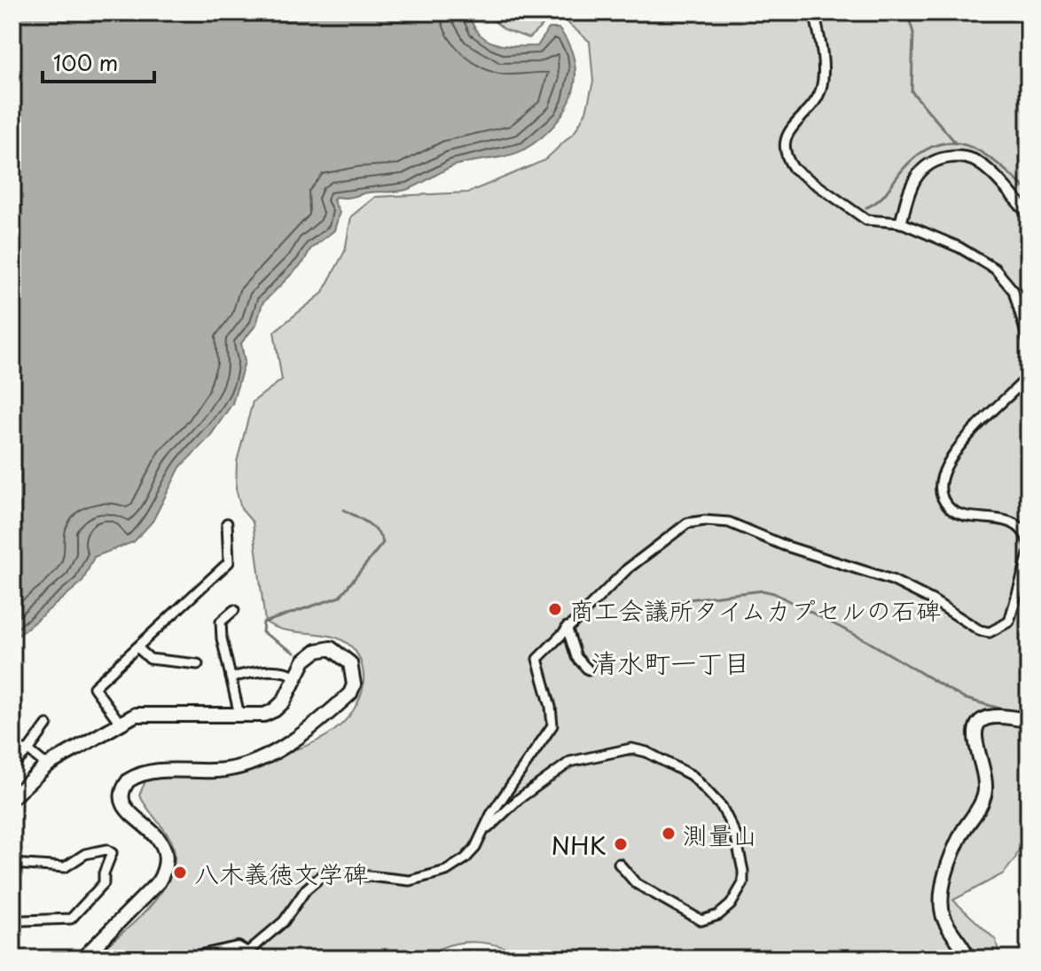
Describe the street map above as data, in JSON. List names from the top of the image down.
{
  "districts": ["清水町一丁目"],
  "places": [
    "商工会議所タイムカプセルの石碑",
    "測量山",
    "NHK",
    "八木義徳文学碑"
  ],
  "scale_bar": "100 m"
}
